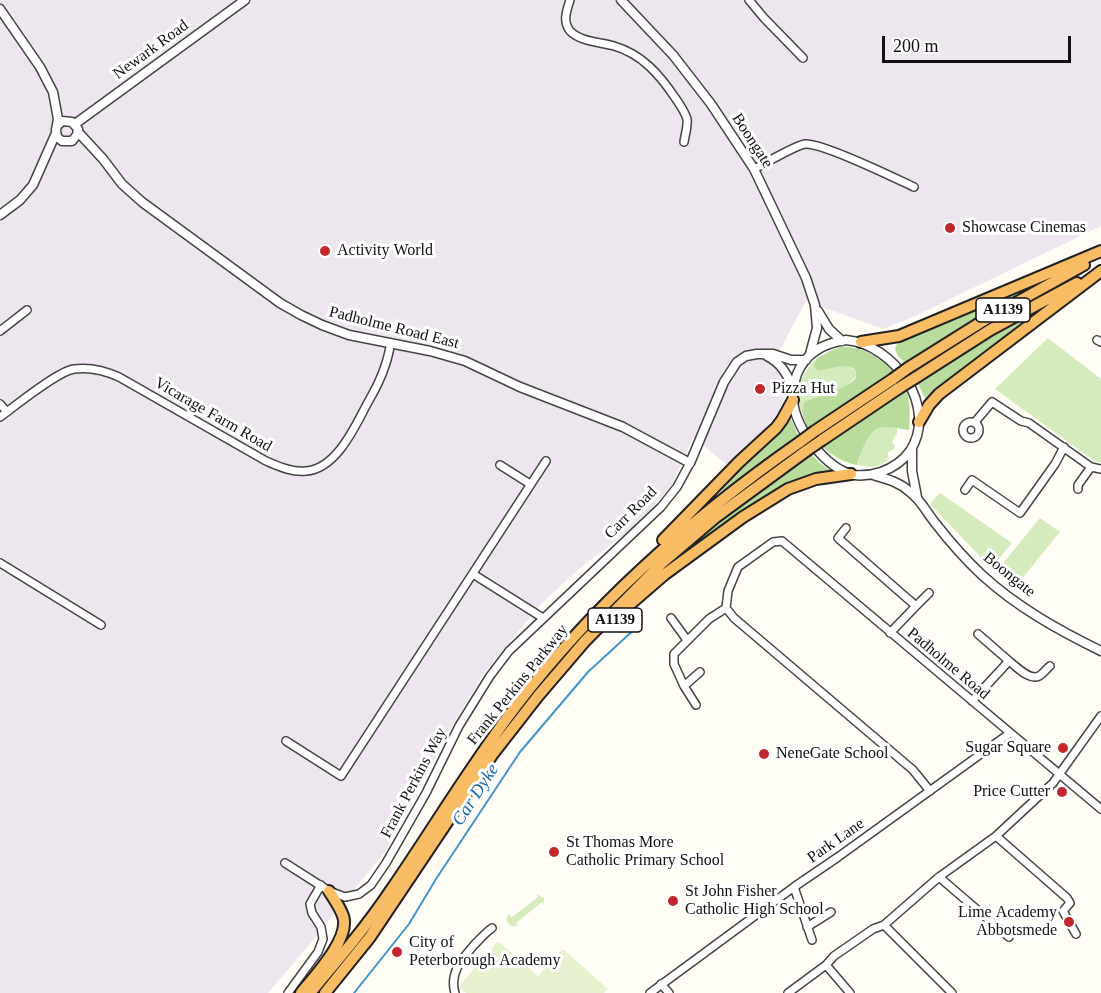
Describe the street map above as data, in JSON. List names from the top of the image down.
{
  "streets": {
    "highway": ["A1139", "Frank Perkins Parkway"],
    "street": [
      "Newark Road",
      "Boongate",
      "Padholme Road East",
      "Vicarage Farm Road",
      "Carr Road",
      "Padholme Road",
      "Frank Perkins Way",
      "Park Lane"
    ]
  },
  "crossings": [
    ["Newark Road", "Padholme Road East"],
    ["Boongate", "A1139"],
    ["Boongate", "Carr Road"],
    ["A1139", "Carr Road"],
    ["A1139", "Frank Perkins Parkway"],
    ["Padholme Road East", "Vicarage Farm Road"],
    ["Padholme Road East", "Carr Road"],
    ["Carr Road", "Frank Perkins Way"],
    ["Padholme Road", "Park Lane"]
  ],
  "water": ["Car Dyke"],
  "places": [
    "Showcase Cinemas",
    "Activity World",
    "Pizza Hut",
    "Sugar Square",
    "NeneGate School",
    "Price Cutter",
    "St Thomas More Catholic Primary School",
    "St John Fisher Catholic High School",
    "Lime Academy Abbotsmede",
    "City of Peterborough Academy"
  ],
  "scale_bar": "200 m"
}
